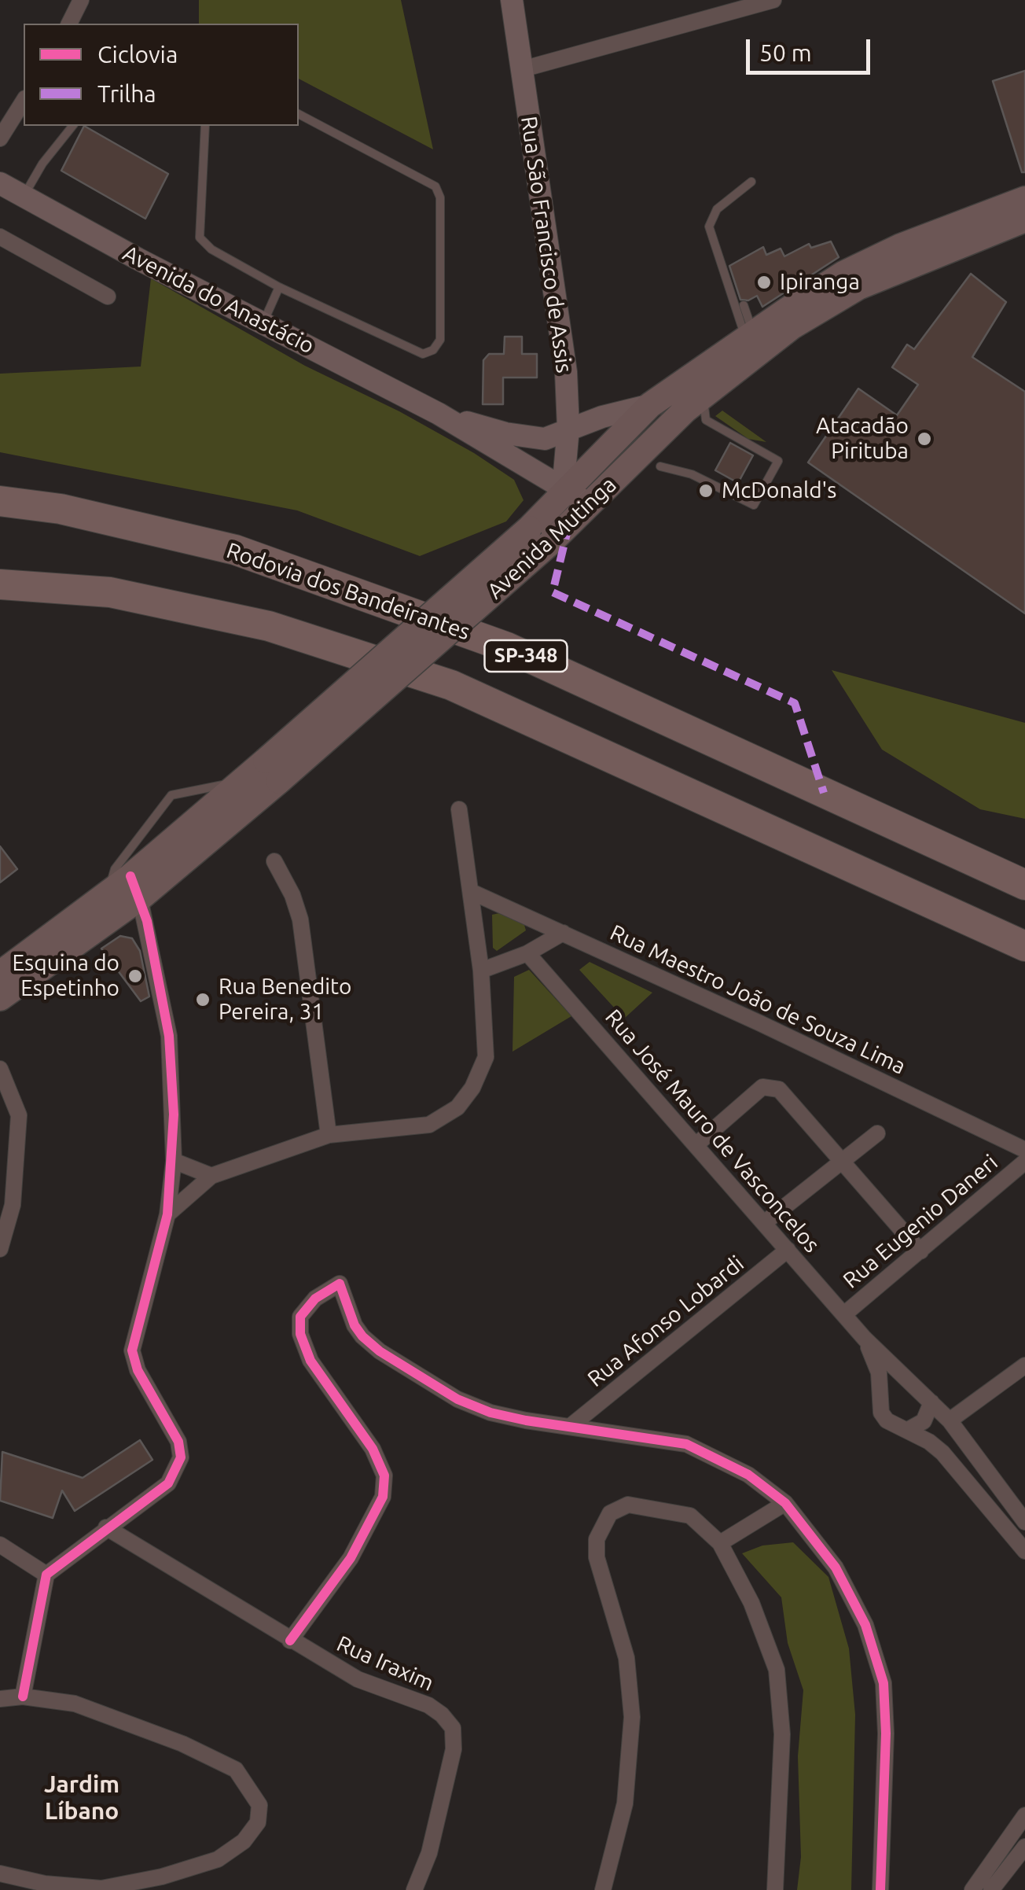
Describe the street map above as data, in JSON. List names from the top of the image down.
{
  "streets": {
    "highway": ["Rodovia dos Bandeirantes", "SP-348"],
    "main road": ["Rua São Francisco de Assis", "Avenida do Anastácio", "Avenida Mutinga"],
    "street": [
      "Rua Maestro João de Souza Lima",
      "Rua José Mauro de Vasconcelos",
      "Rua Eugenio Daneri",
      "Rua Afonso Lobardi",
      "Rua Iraxim"
    ]
  },
  "crossings": [
    ["Rua São Francisco de Assis", "Avenida do Anastácio"],
    ["Rua São Francisco de Assis", "Avenida Mutinga"],
    ["Avenida do Anastácio", "Avenida Mutinga"],
    ["Rua José Mauro de Vasconcelos", "Rua Eugenio Daneri"],
    ["Rua José Mauro de Vasconcelos", "Rua Afonso Lobardi"]
  ],
  "districts": ["Jardim Líbano"],
  "places": [
    "Ipiranga",
    "Atacadão Pirituba",
    "McDonald's",
    "Esquina do Espetinho",
    "Rua Benedito Pereira, 31"
  ],
  "legend": ["Ciclovia", "Trilha"],
  "scale_bar": "50 m"
}
